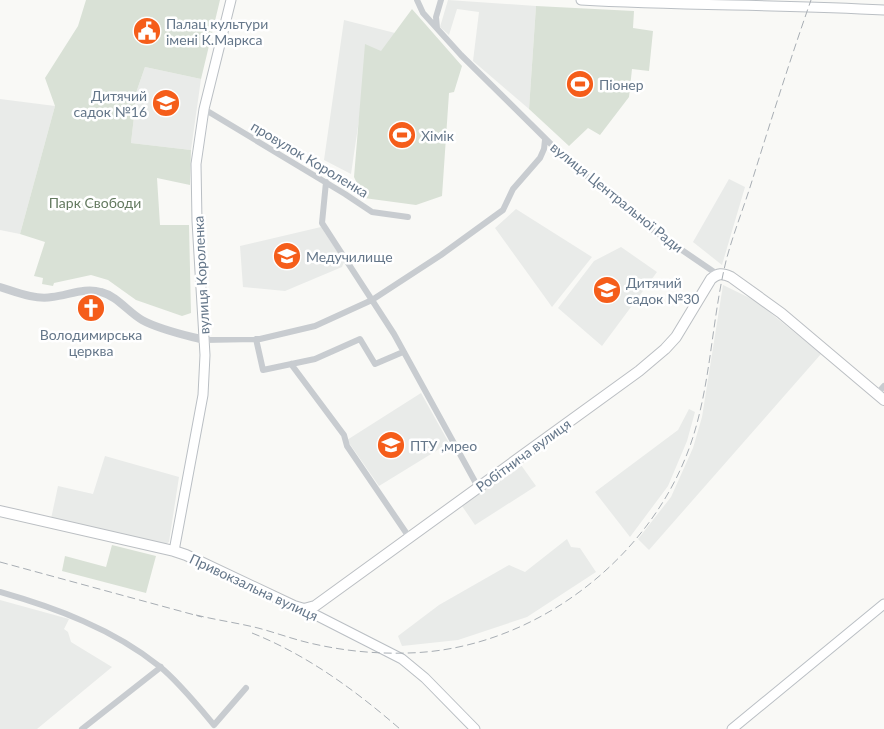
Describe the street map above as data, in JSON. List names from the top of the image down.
{
  "streets": {
    "main road": [
      "вулиця Центральної Ради",
      "вулиця Короленка",
      "Робітнича вулиця",
      "Привокзальна вулиця"
    ],
    "street": ["провулок Короленка"]
  },
  "crossings": [
    ["провулок Короленка", "вулиця Короленка"],
    ["вулиця Центральної Ради", "Робітнича вулиця"],
    ["вулиця Короленка", "Привокзальна вулиця"],
    ["Робітнича вулиця", "Привокзальна вулиця"]
  ],
  "parks": ["Парк Свободи"],
  "places": {
    "public building": ["Палац культури імені К.Маркса"],
    "sports": ["Піонер", "Хімік"],
    "school or university": [
      "Дитячий садок №16",
      "Медучилище",
      "Дитячий садок №30",
      "ПТУ ,мрео"
    ],
    "church": ["Володимирська церква"]
  }
}
